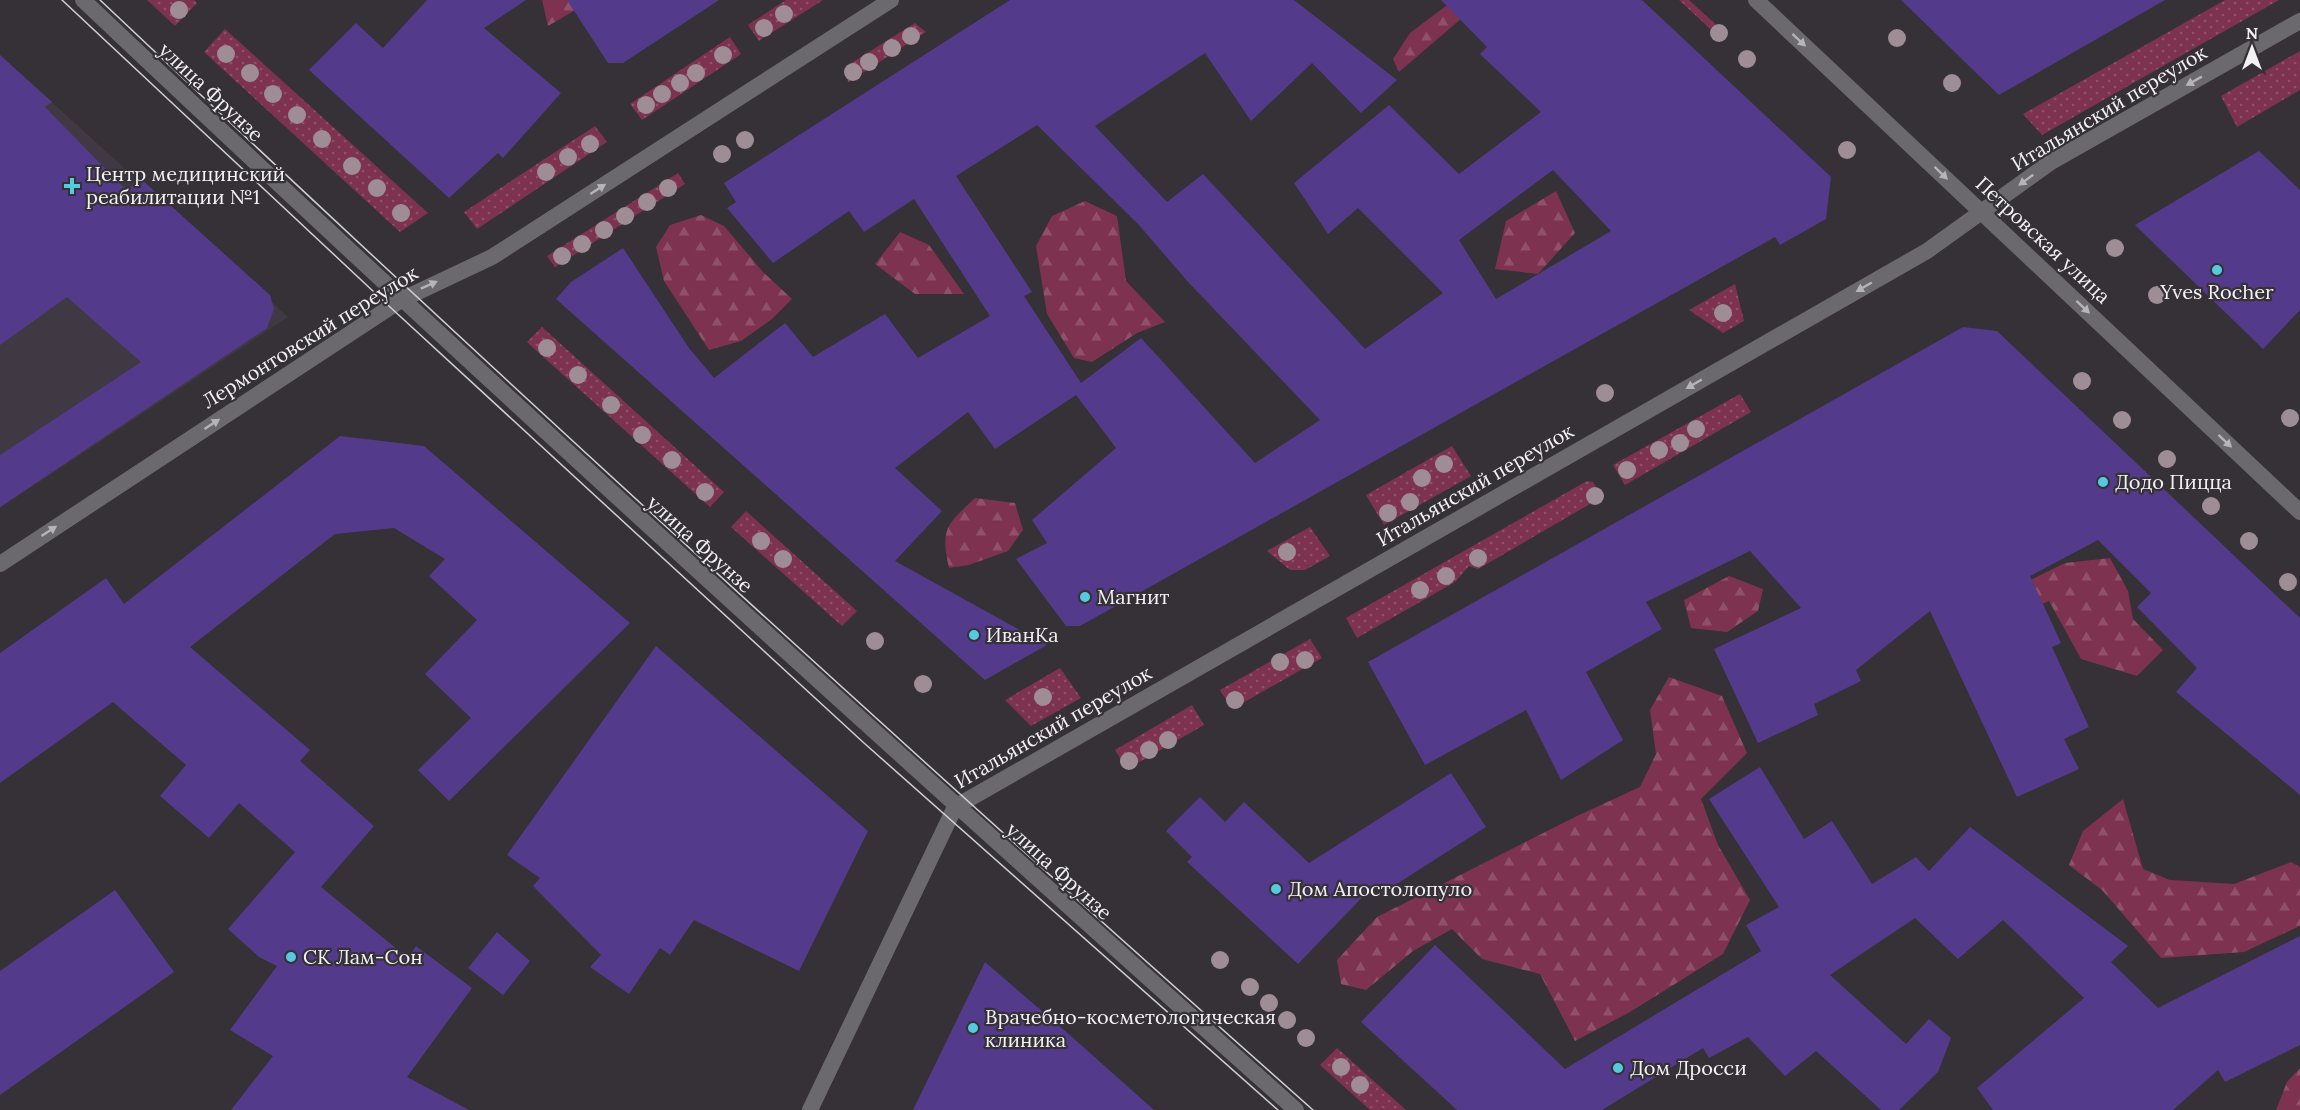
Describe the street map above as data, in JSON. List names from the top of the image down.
{
  "streets": {
    "street": [
      "улица Фрунзе",
      "Итальянский переулок",
      "Петровская улица",
      "Лермонтовский переулок"
    ]
  },
  "crossings": [
    ["улица Фрунзе", "Итальянский переулок"],
    ["улица Фрунзе", "Лермонтовский переулок"],
    ["Итальянский переулок", "Петровская улица"]
  ],
  "one_way": ["Итальянский переулок", "Петровская улица", "Лермонтовский переулок"],
  "places": {
    "health": ["Центр медицинский реабилитации №1"],
    "other": [
      "Yves Rocher",
      "Додо Пицца",
      "Магнит",
      "ИванКа",
      "Дом Апостолопуло",
      "СК Лам-Сон",
      "Врачебно-косметологическая клиника",
      "Дом Дросси"
    ]
  },
  "north": "top"
}
